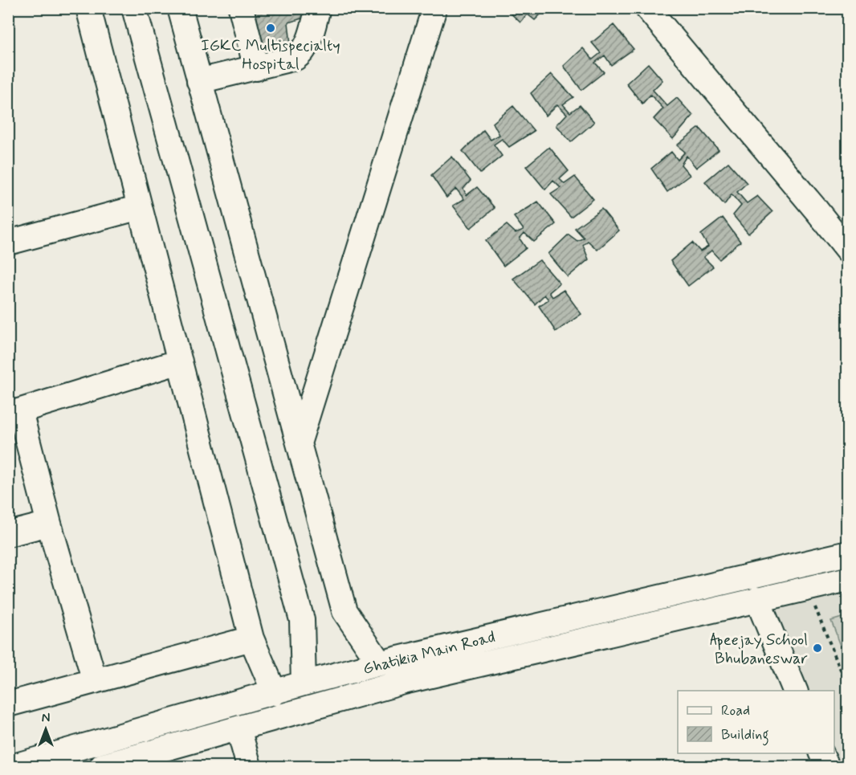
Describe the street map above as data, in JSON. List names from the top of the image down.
{
  "streets": {
    "street": ["Ghatikia Main Road"]
  },
  "places": ["IGKC Multispecialty Hospital", "Apeejay School Bhubaneswar"],
  "legend": ["Road", "Building"],
  "north": "top"
}
